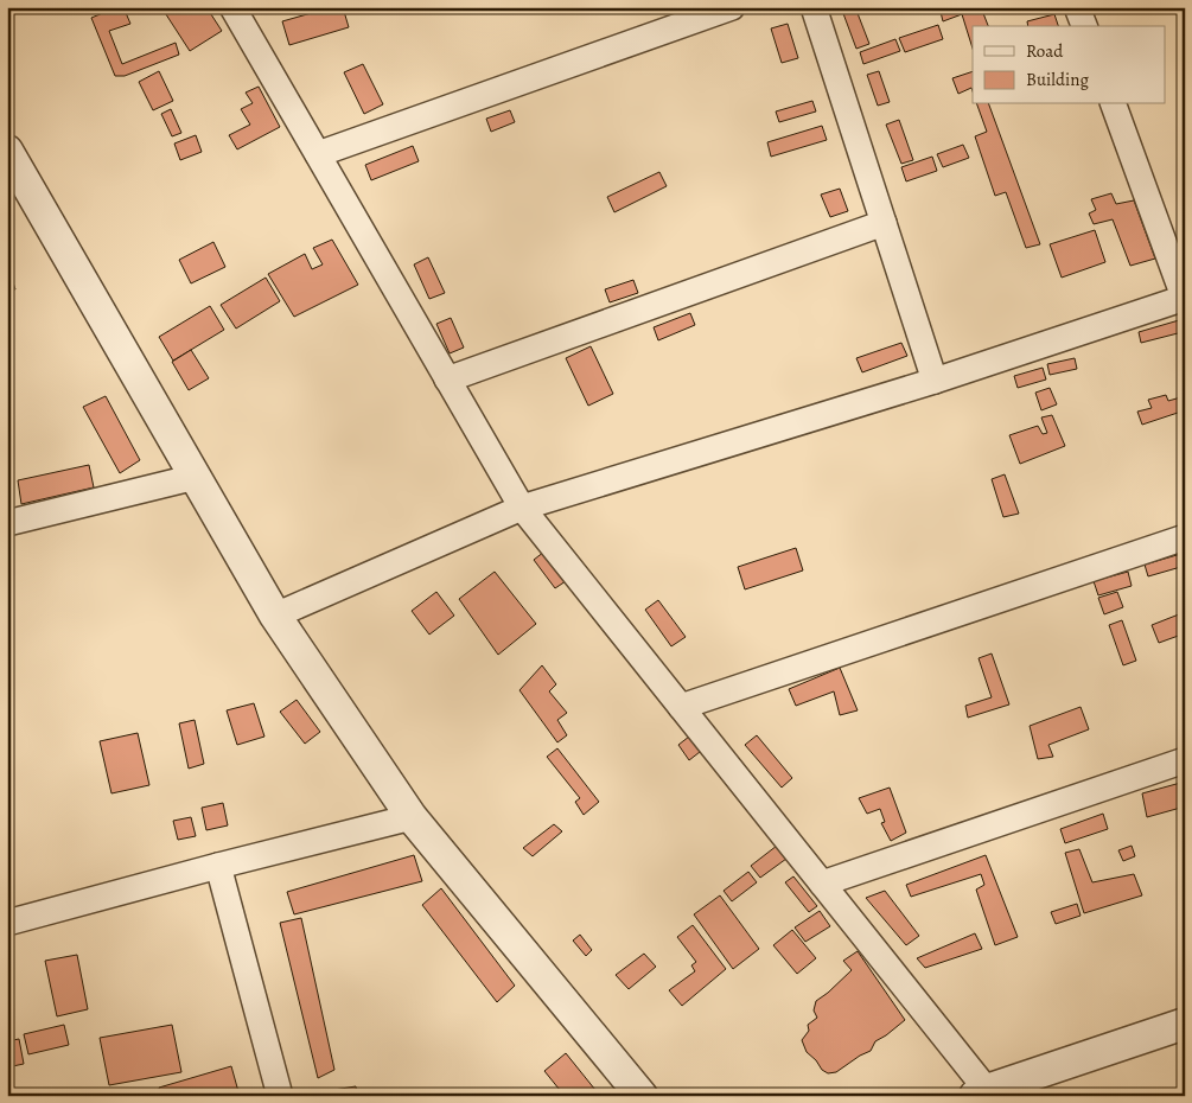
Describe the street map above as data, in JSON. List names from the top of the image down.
{
  "legend": ["Road", "Building"]
}
